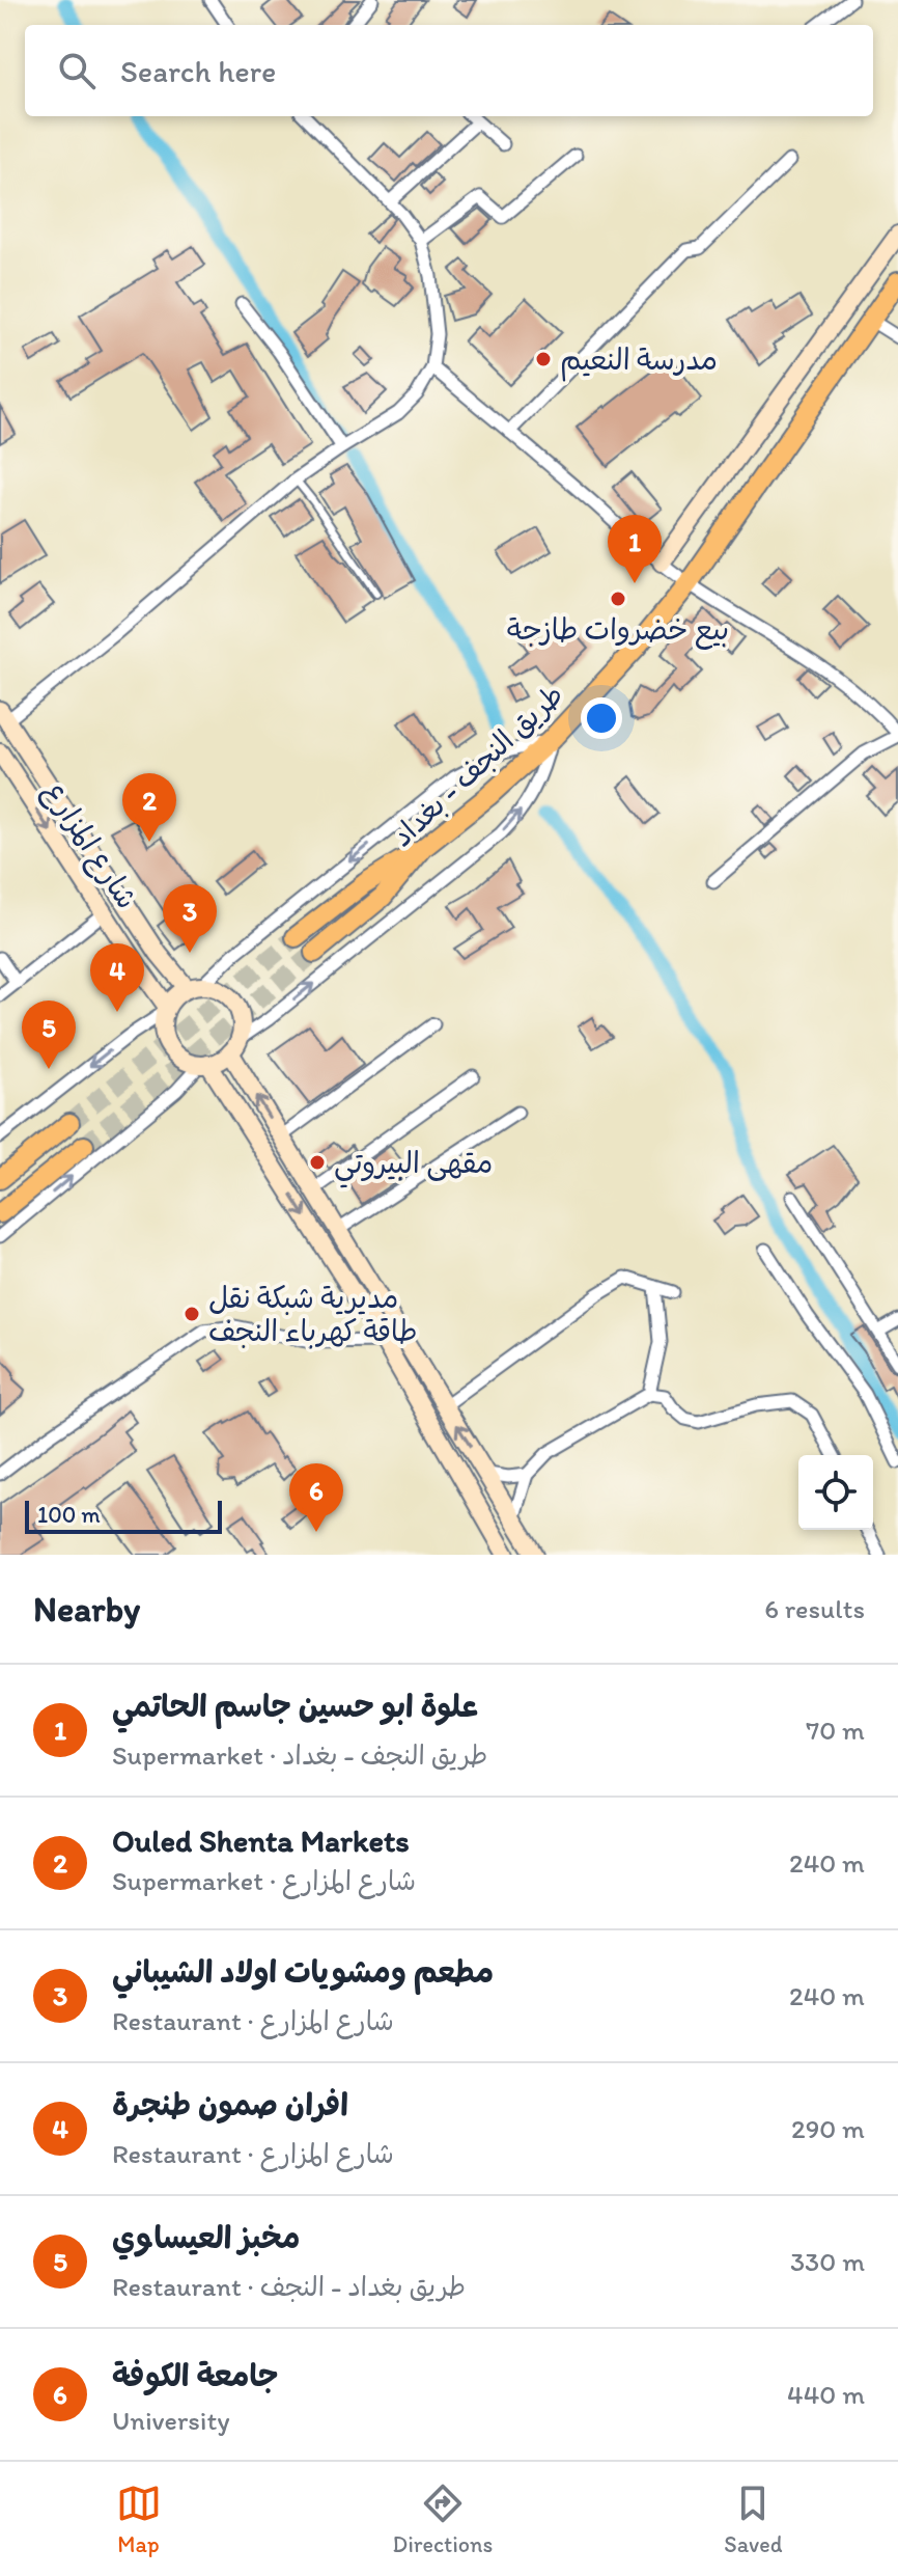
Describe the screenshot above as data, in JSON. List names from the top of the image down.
{
  "streets": {
    "main road": ["طريق النجف - بغداد", "شارع المزارع"]
  },
  "places": [
    "مدرسة النعيم",
    "بيع خضروات طازجة",
    "مقهى البيروتي",
    "مديرية شبكة نقل طاقة كهرباء النجف"
  ],
  "scale_bar": "100 m",
  "page": {
    "search": "Search here",
    "pins": [
      "1",
      "2",
      "3",
      "4",
      "5",
      "6"
    ],
    "scale": "100 m",
    "heading": ["Nearby", "6 results"],
    "list": [
      {
        "mark": "1",
        "name": "علوة ابو حسين جاسم الحاتمي",
        "note": "Supermarket · طريق النجف - بغداد",
        "value": "70 m"
      },
      {
        "mark": "2",
        "name": "Ouled Shenta Markets",
        "note": "Supermarket · شارع المزارع",
        "value": "240 m"
      },
      {
        "mark": "3",
        "name": "مطعم ومشويات اولاد الشيباني",
        "note": "Restaurant · شارع المزارع",
        "value": "240 m"
      },
      {
        "mark": "4",
        "name": "افران صمون طنجرة",
        "note": "Restaurant · شارع المزارع",
        "value": "290 m"
      },
      {
        "mark": "5",
        "name": "مخبز العيساوي",
        "note": "Restaurant · طريق بغداد - النجف",
        "value": "330 m"
      },
      {
        "mark": "6",
        "name": "جامعة الكوفة",
        "note": "University",
        "value": "440 m"
      }
    ],
    "nav": ["Map", "Directions", "Saved"]
  }
}
